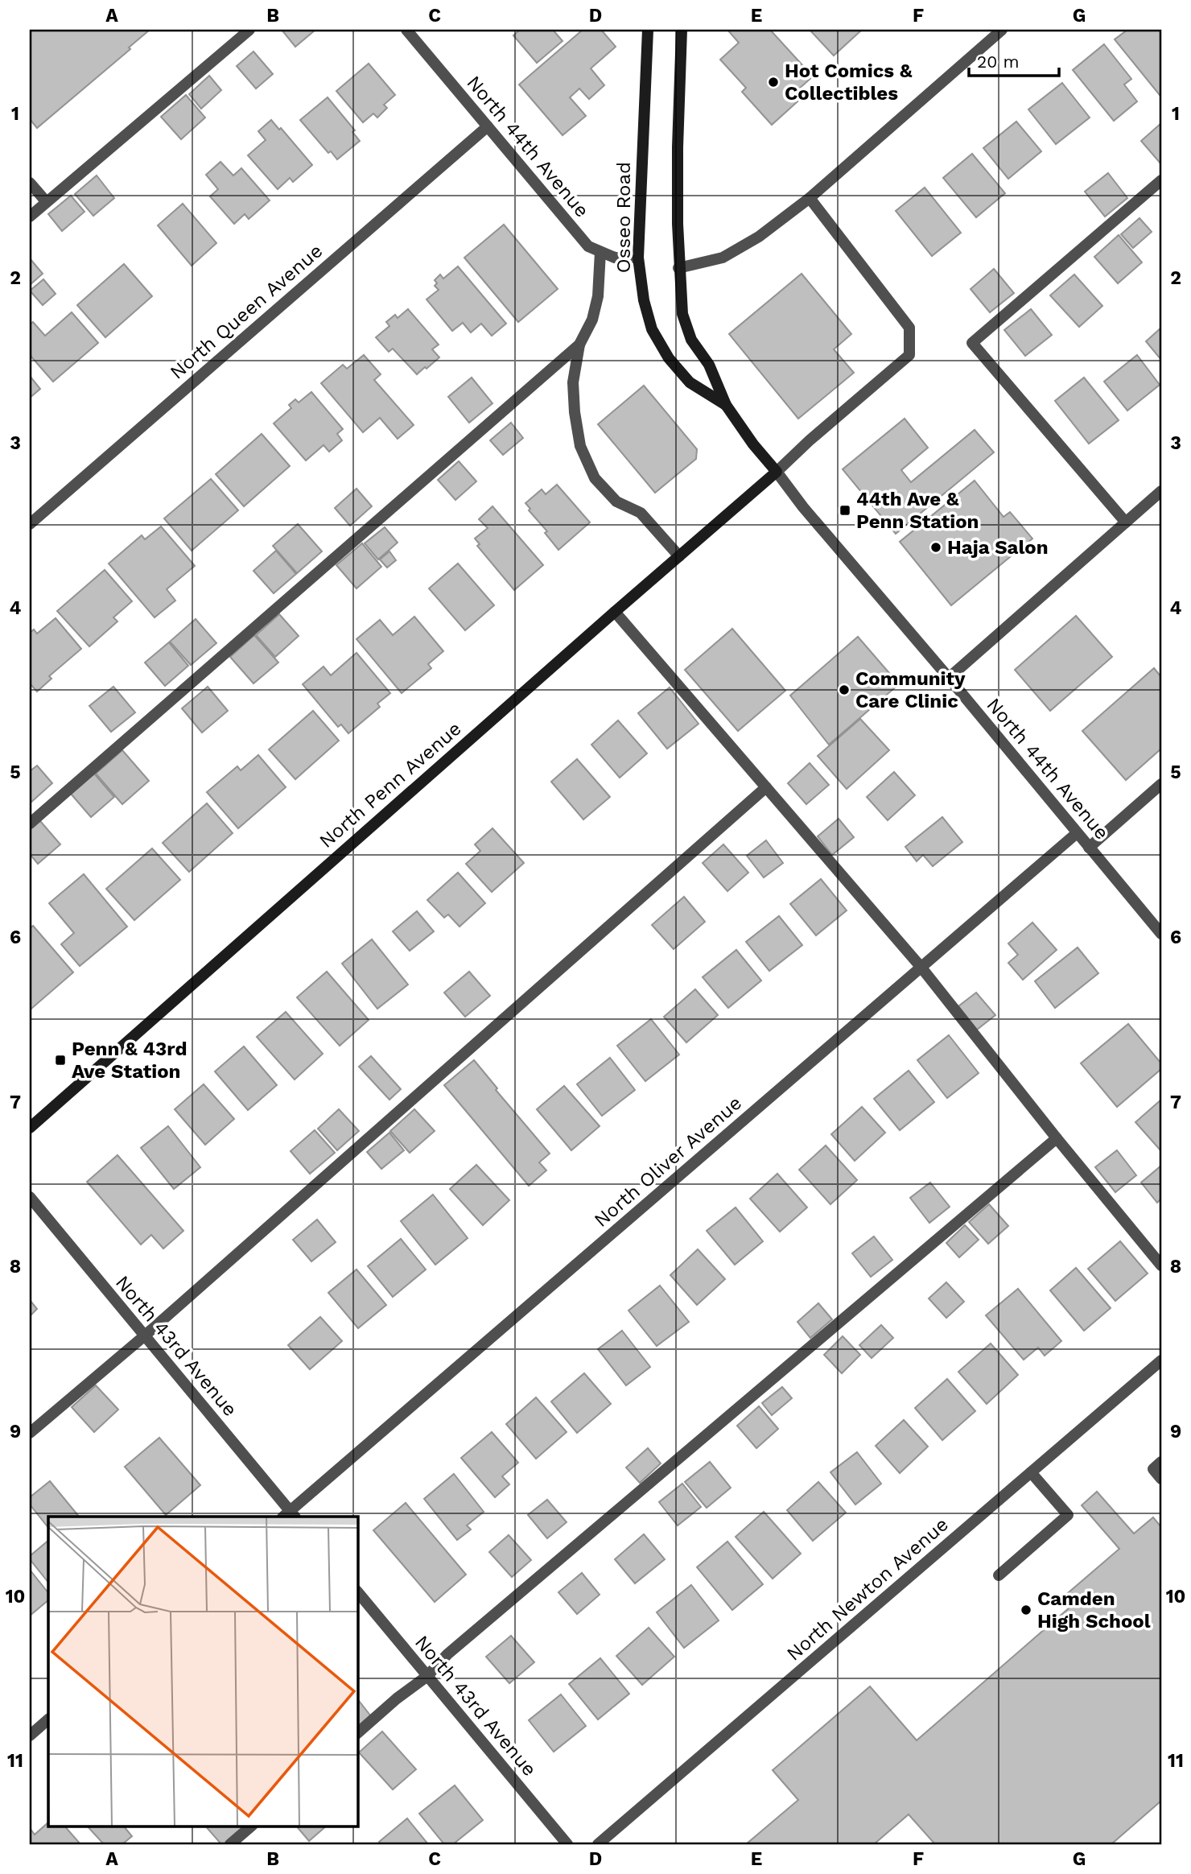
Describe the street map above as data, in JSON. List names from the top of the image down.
{
  "streets": {
    "main road": ["Osseo Road", "North Penn Avenue"],
    "street": [
      "North 44th Avenue",
      "North Queen Avenue",
      "North Oliver Avenue",
      "North 43rd Avenue",
      "North Newton Avenue"
    ]
  },
  "crossings": [
    ["North 44th Avenue", "Osseo Road"],
    ["North 44th Avenue", "North Queen Avenue"],
    ["North 44th Avenue", "North Penn Avenue"],
    ["North 44th Avenue", "North Oliver Avenue"],
    ["Osseo Road", "North Penn Avenue"],
    ["North Oliver Avenue", "North 43rd Avenue"]
  ],
  "places": {
    "other": [
      "Hot Comics & Collectibles",
      "Haja Salon",
      "Community Care Clinic",
      "Camden High School"
    ],
    "transit": ["44th Ave & Penn Station", "Penn & 43rd Ave Station"]
  },
  "scale_bar": "20 m",
  "grid": {
    "columns": [
      "A",
      "B",
      "C",
      "D",
      "E",
      "F",
      "G"
    ],
    "rows": [
      "1",
      "2",
      "3",
      "4",
      "5",
      "6",
      "7",
      "8",
      "9",
      "10",
      "11"
    ]
  }
}
